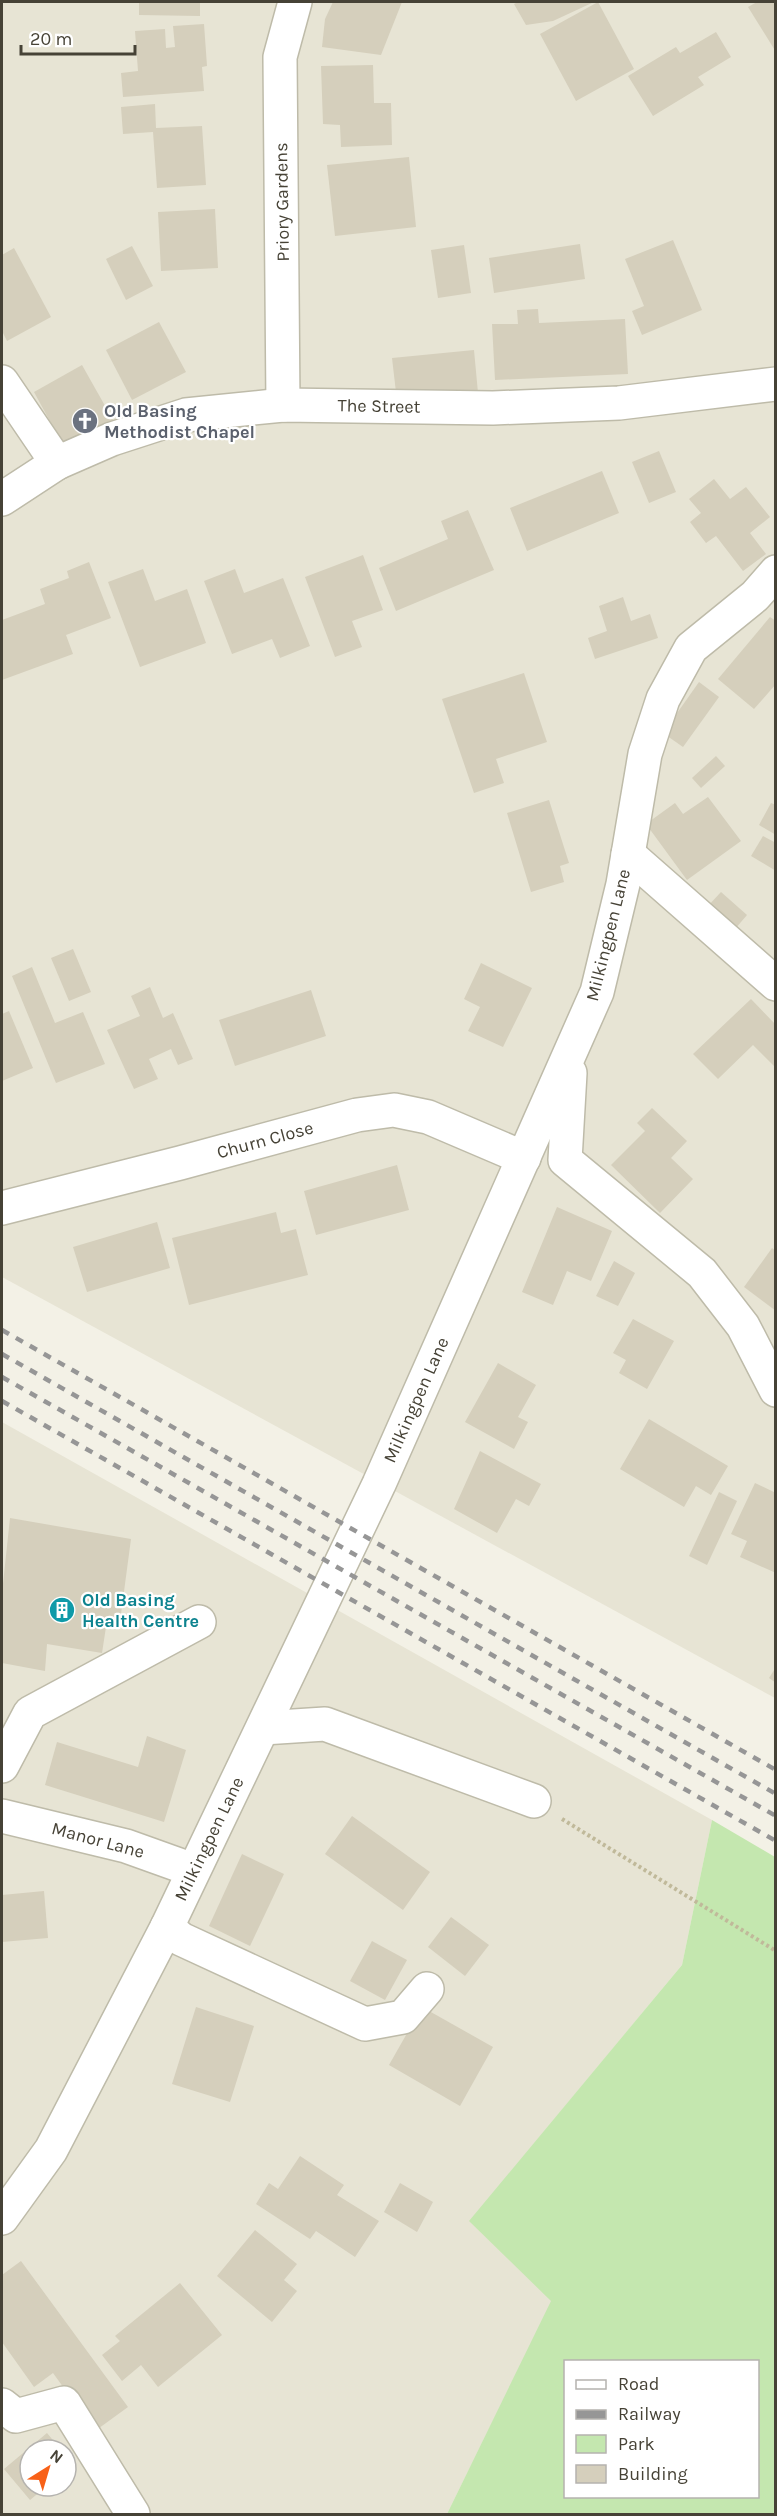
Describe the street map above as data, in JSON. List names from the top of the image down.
{
  "streets": {
    "street": [
      "Priory Gardens",
      "The Street",
      "Milkingpen Lane",
      "Churn Close",
      "Manor Lane"
    ]
  },
  "crossings": [
    ["Priory Gardens", "The Street"],
    ["Milkingpen Lane", "Churn Close"],
    ["Milkingpen Lane", "Manor Lane"]
  ],
  "places": {
    "church": ["Old Basing Methodist Chapel"],
    "building": ["Old Basing Health Centre"]
  },
  "legend": [
    "Road",
    "Railway",
    "Park",
    "Building"
  ],
  "scale_bar": "20 m",
  "north": "top right"
}
